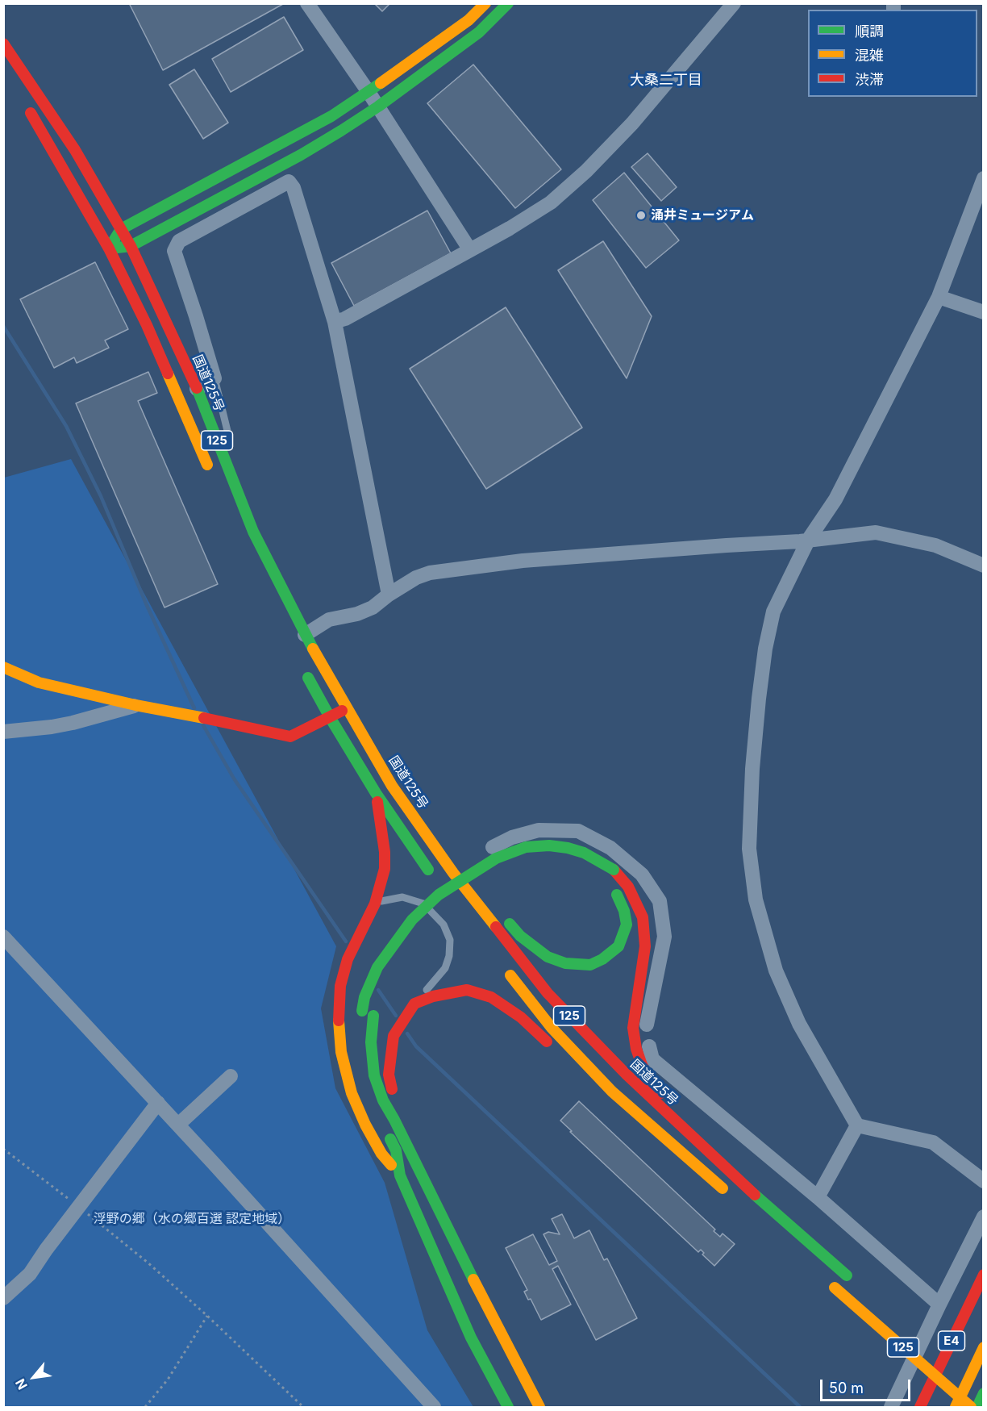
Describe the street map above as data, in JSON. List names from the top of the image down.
{
  "streets": {
    "main road": ["国道125号", "125", "E4"]
  },
  "districts": ["大桑二丁目"],
  "parks": ["浮野の郷（水の郷百選 認定地域）"],
  "places": ["涌井ミュージアム"],
  "legend": ["順調", "混雑", "渋滞"],
  "scale_bar": "50 m",
  "north": "bottom left"
}
